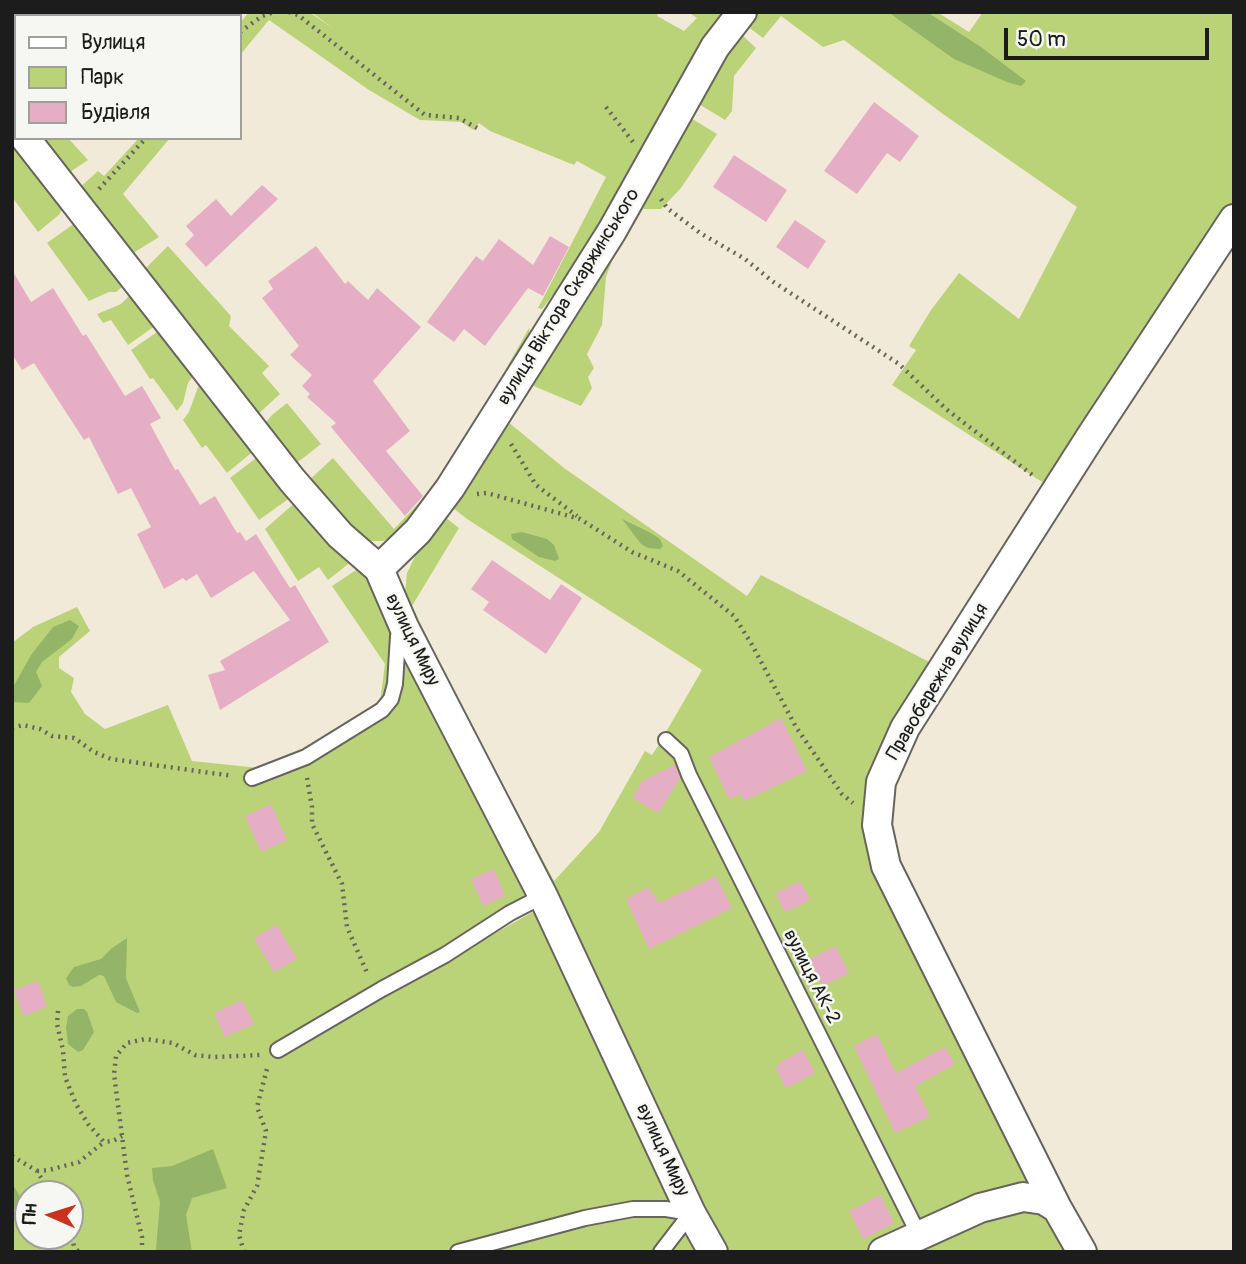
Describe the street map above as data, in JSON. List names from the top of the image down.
{
  "streets": {
    "street": ["вулиця Віктора Скаржинського", "вулиця Миру", "Правобережна вулиця"],
    "lane": ["вулиця АК-2"]
  },
  "crossings": [
    ["вулиця Віктора Скаржинського", "вулиця Миру"]
  ],
  "legend": ["Вулиця", "Парк", "Будівля"],
  "scale_bar": "50 m",
  "north": "left"
}
